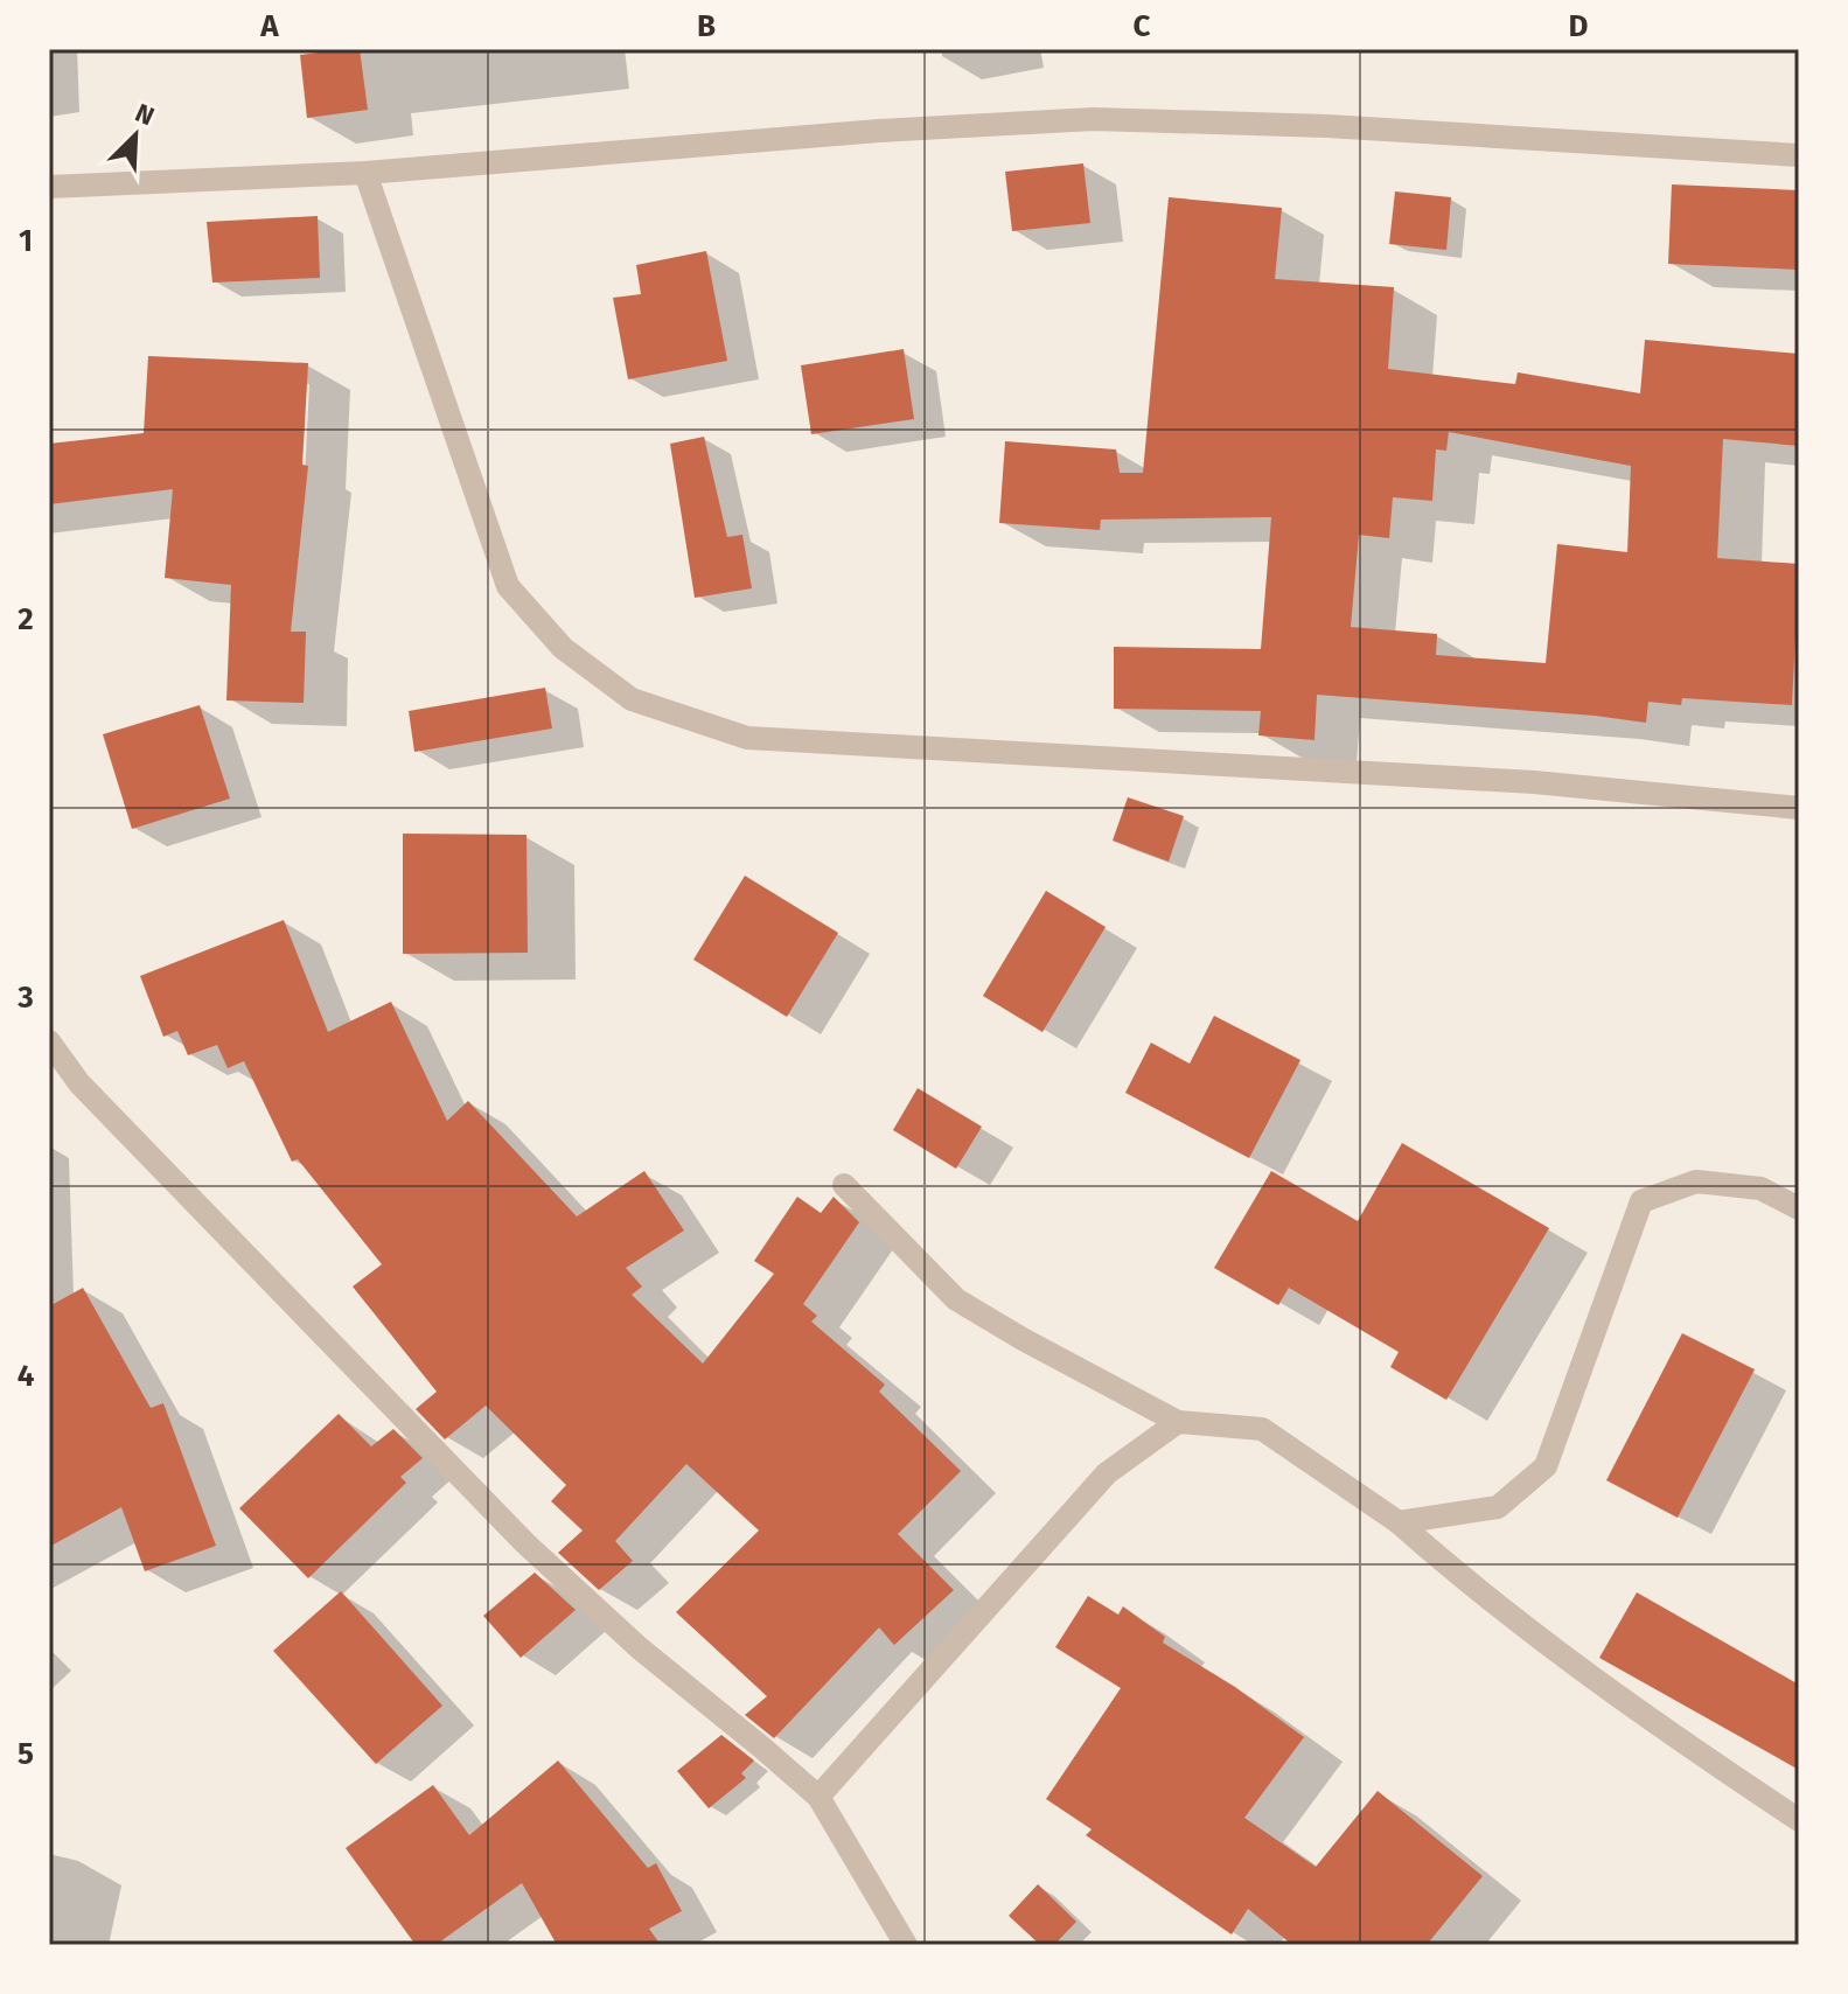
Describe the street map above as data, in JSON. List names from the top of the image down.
{
  "north": "top right",
  "grid": {
    "columns": [
      "A",
      "B",
      "C",
      "D"
    ],
    "rows": [
      "1",
      "2",
      "3",
      "4",
      "5"
    ]
  }
}
